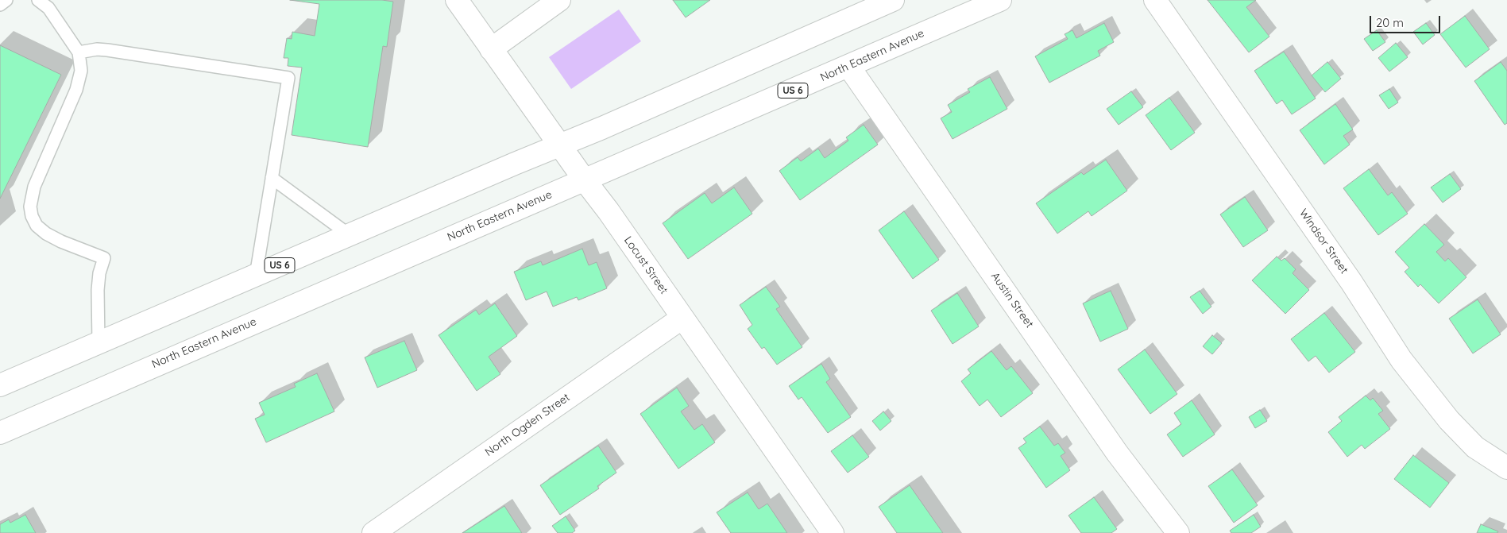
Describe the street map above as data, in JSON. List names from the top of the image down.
{
  "streets": {
    "street": [
      "North Eastern Avenue",
      "US 6",
      "Windsor Street",
      "Locust Street",
      "Austin Street",
      "North Ogden Street"
    ]
  },
  "crossings": [
    ["North Eastern Avenue", "Locust Street"],
    ["North Eastern Avenue", "Austin Street"],
    ["US 6", "Locust Street"],
    ["Locust Street", "North Ogden Street"]
  ],
  "scale_bar": "20 m"
}
